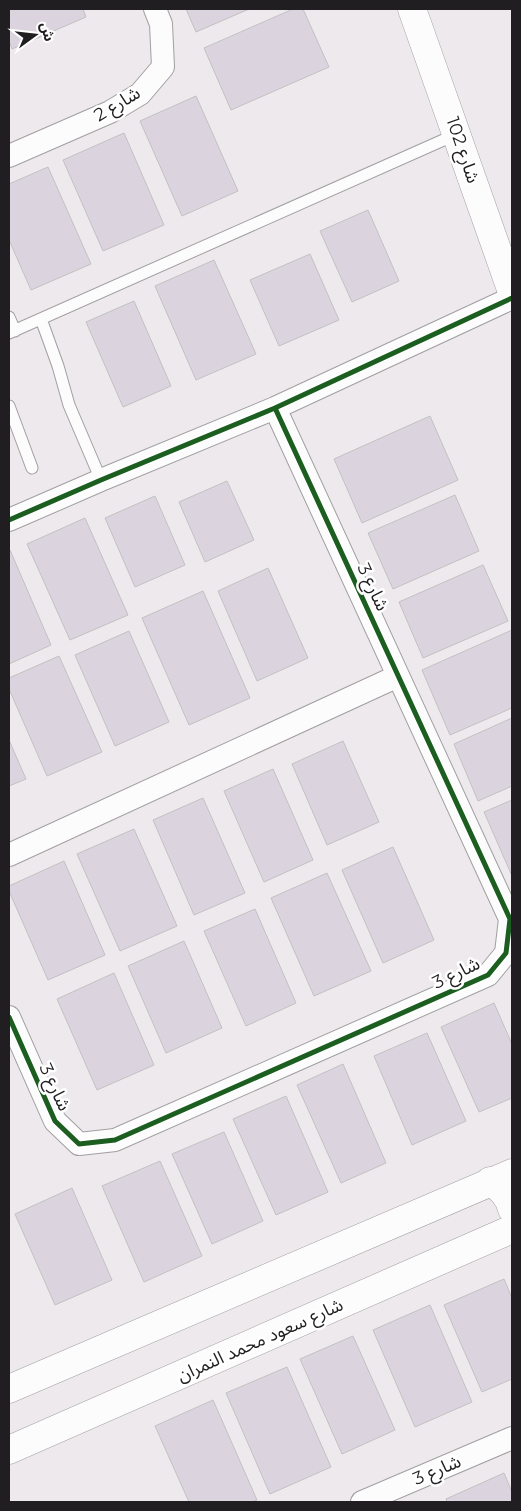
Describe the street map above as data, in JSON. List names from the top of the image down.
{
  "streets": {
    "street": [
      "شارع 2",
      "شارع 102",
      "شارع 3",
      "شارع سعود محمد النمران"
    ]
  },
  "north": "right"
}
